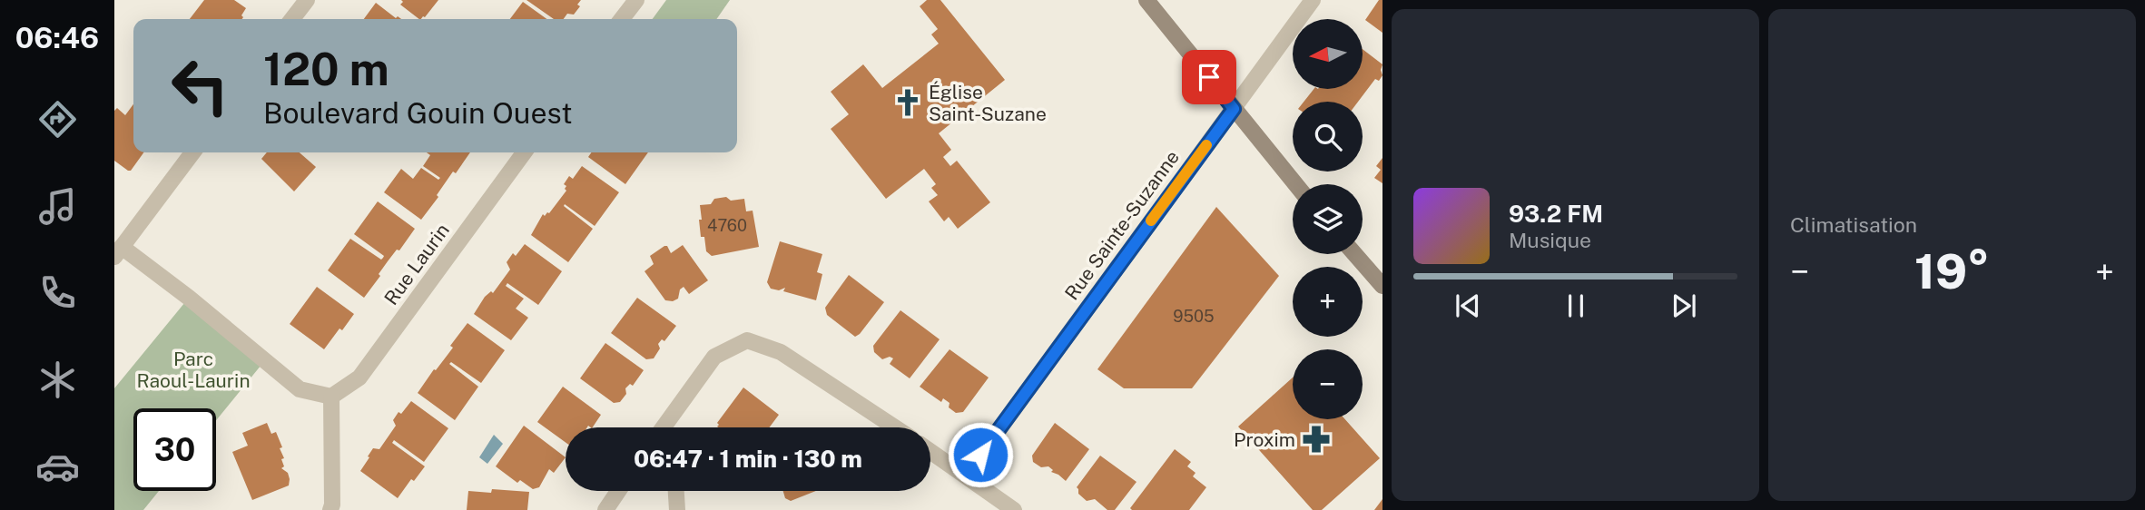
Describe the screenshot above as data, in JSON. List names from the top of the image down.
{
  "streets": {
    "street": ["Rue Sainte-Suzanne", "Rue Laurin"]
  },
  "parks": ["Parc Raoul-Laurin"],
  "places": {
    "church": ["Église Saint-Suzane"],
    "pharmacy": ["Proxim"]
  },
  "house_numbers": ["4760", "9505"],
  "north": "left",
  "page": {
    "tabs": "06:46",
    "tile": "Climatisation",
    "map_buttons": ["+", "−"],
    "turn": ["120 m", "Boulevard Gouin Ouest"],
    "song": ["93.2 FM", "Musique"],
    "heat": ["−", "19°", "+"],
    "limit": "30",
    "trip": "06:47 · 1 min · 130 m"
  }
}
